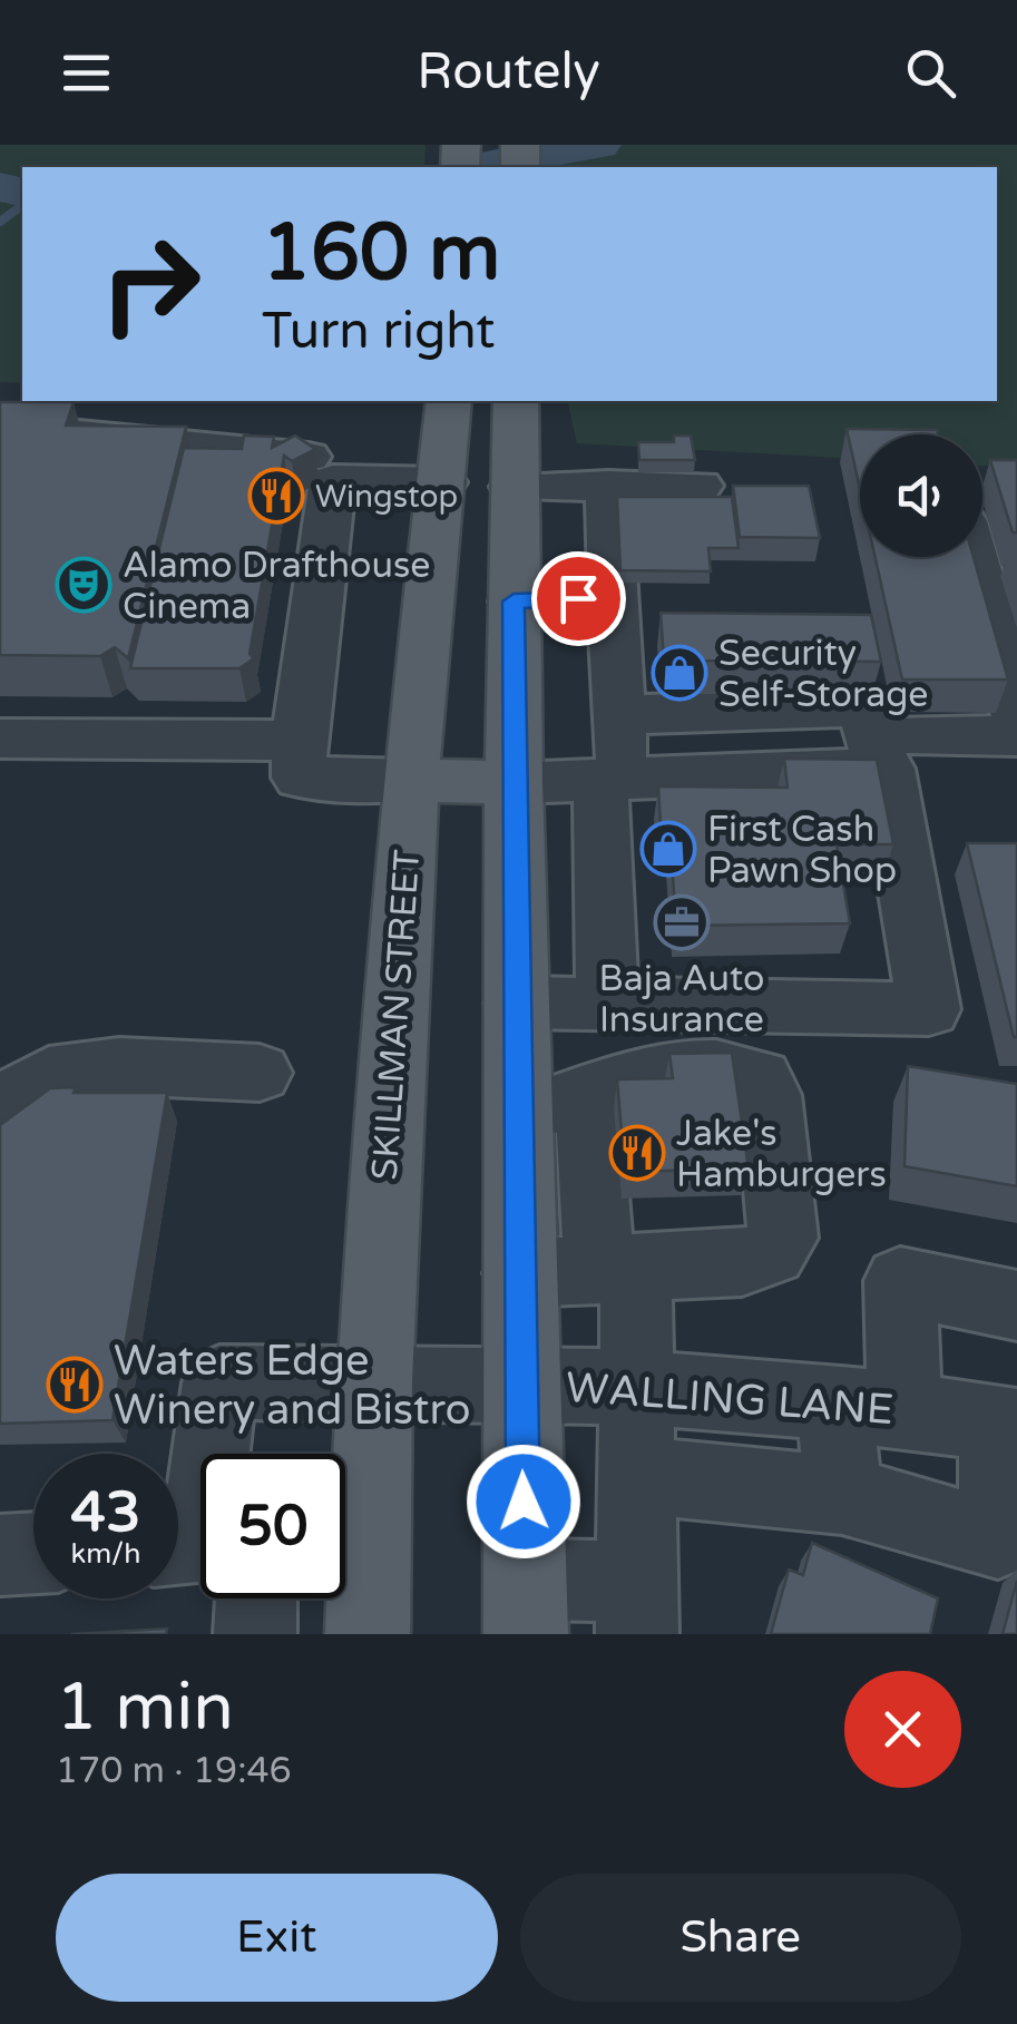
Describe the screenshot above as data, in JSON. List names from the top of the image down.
{
  "streets": {
    "main road": ["SKILLMAN STREET"],
    "street": ["WALLING LANE"]
  },
  "crossings": [
    ["SKILLMAN STREET", "WALLING LANE"]
  ],
  "places": {
    "restaurant": ["Wingstop", "Jake's Hamburgers", "Waters Edge Winery and Bistro"],
    "theatre": ["Alamo Drafthouse Cinema"],
    "shop": ["Security Self-Storage", "First Cash Pawn Shop"],
    "office": ["Baja Auto Insurance"]
  },
  "page": {
    "header": "Routely",
    "turn": ["160 m", "Turn right"],
    "speed": "43 km/h",
    "limit": "50",
    "heading": ["1 min", "170 m · 19:46"],
    "buttons": ["Exit", "Share"]
  }
}
